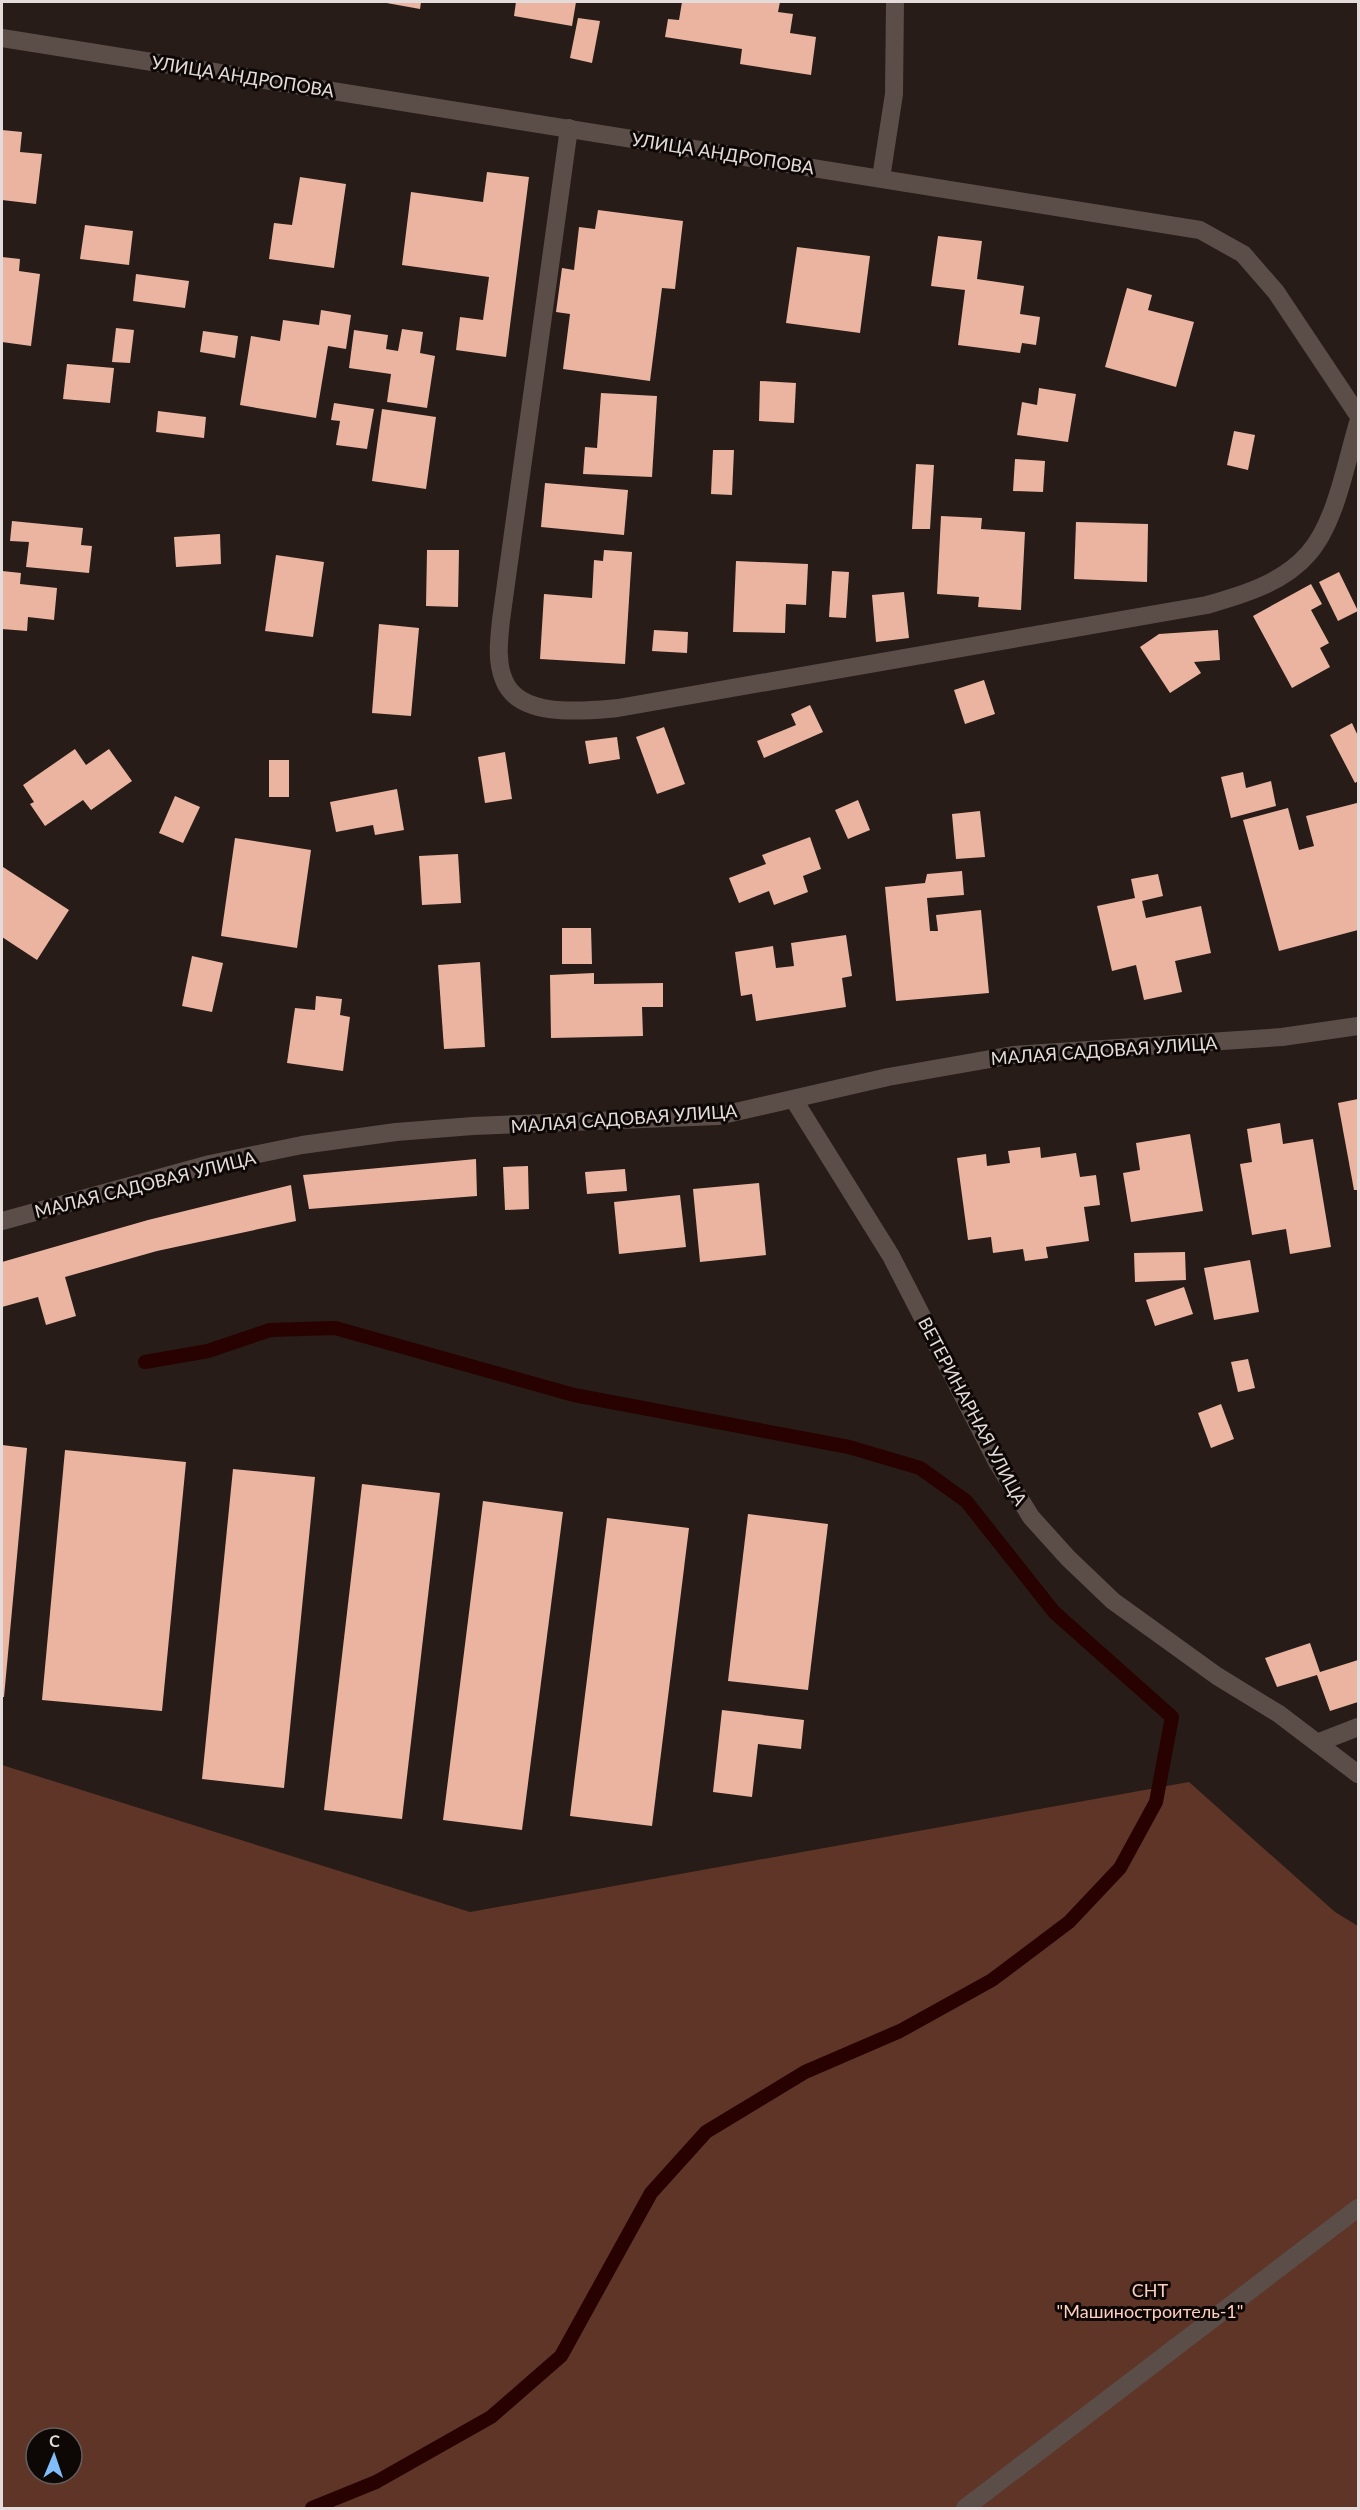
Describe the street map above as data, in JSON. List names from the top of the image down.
{
  "streets": {
    "street": ["УЛИЦА АНДРОПОВА", "МАЛАЯ САДОВАЯ УЛИЦА", "ВЕТЕРИНАРНАЯ УЛИЦА"]
  },
  "crossings": [
    ["МАЛАЯ САДОВАЯ УЛИЦА", "ВЕТЕРИНАРНАЯ УЛИЦА"]
  ],
  "parks": ["СНТ \"Машиностроитель-1\""],
  "north": "top"
}
